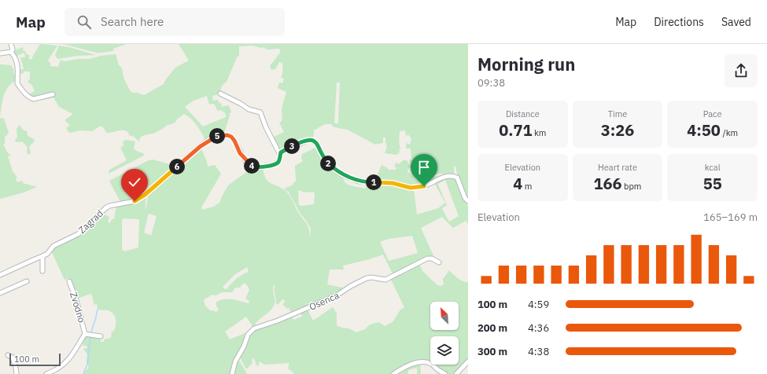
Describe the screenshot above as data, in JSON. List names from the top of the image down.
{
  "streets": {
    "street": ["Zagrad", "Osenca", "Zvodno"]
  },
  "scale_bar": "100 m",
  "north": "top left",
  "page": {
    "header": "Map",
    "search": "Search here",
    "nav": ["Map", "Directions", "Saved"],
    "heading": ["Morning run", "09:38"],
    "stats": [
      ["Distance", "0.71 km"],
      ["Time", "3:26"],
      ["Pace", "4:50 /km"],
      ["Elevation", "4 m"],
      ["Heart rate", "166 bpm"],
      ["kcal", "55"]
    ],
    "pins": [
      "5",
      "3",
      "2",
      "4",
      "6",
      "1"
    ],
    "chart": ["Elevation", "165–169 m"],
    "list": [
      {
        "name": "100 m",
        "note": "4:59"
      },
      {
        "name": "200 m",
        "note": "4:36"
      },
      {
        "name": "300 m",
        "note": "4:38"
      }
    ],
    "scale": "100 m"
  }
}
